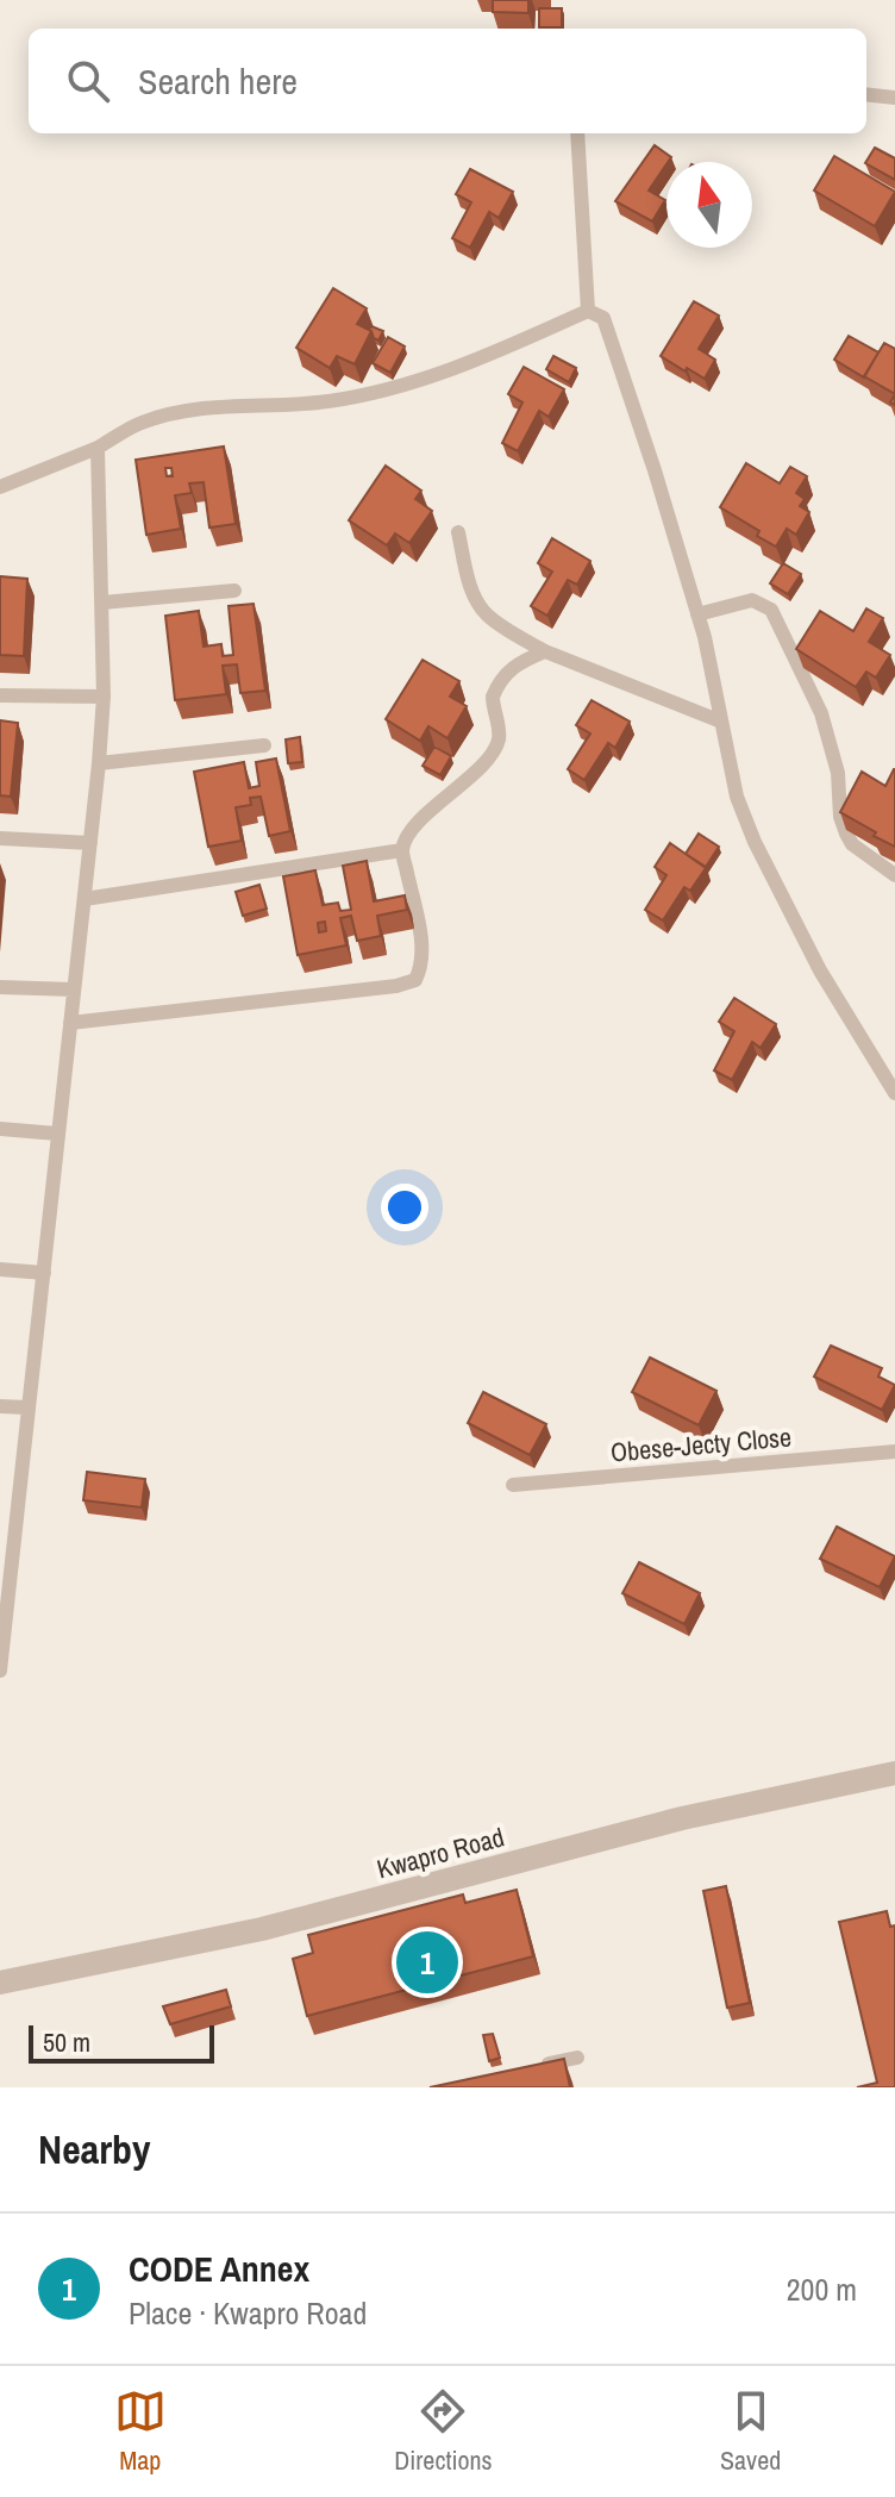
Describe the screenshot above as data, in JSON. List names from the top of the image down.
{
  "streets": {
    "street": ["Kwapro Road"],
    "lane": ["Obese-Jecty Close"]
  },
  "scale_bar": "50 m",
  "north": "top",
  "page": {
    "search": "Search here",
    "pins": "1",
    "scale": "50 m",
    "heading": "Nearby",
    "list": [
      {
        "mark": "1",
        "name": "CODE Annex",
        "note": "Place · Kwapro Road",
        "value": "200 m"
      }
    ],
    "nav": ["Map", "Directions", "Saved"]
  }
}
